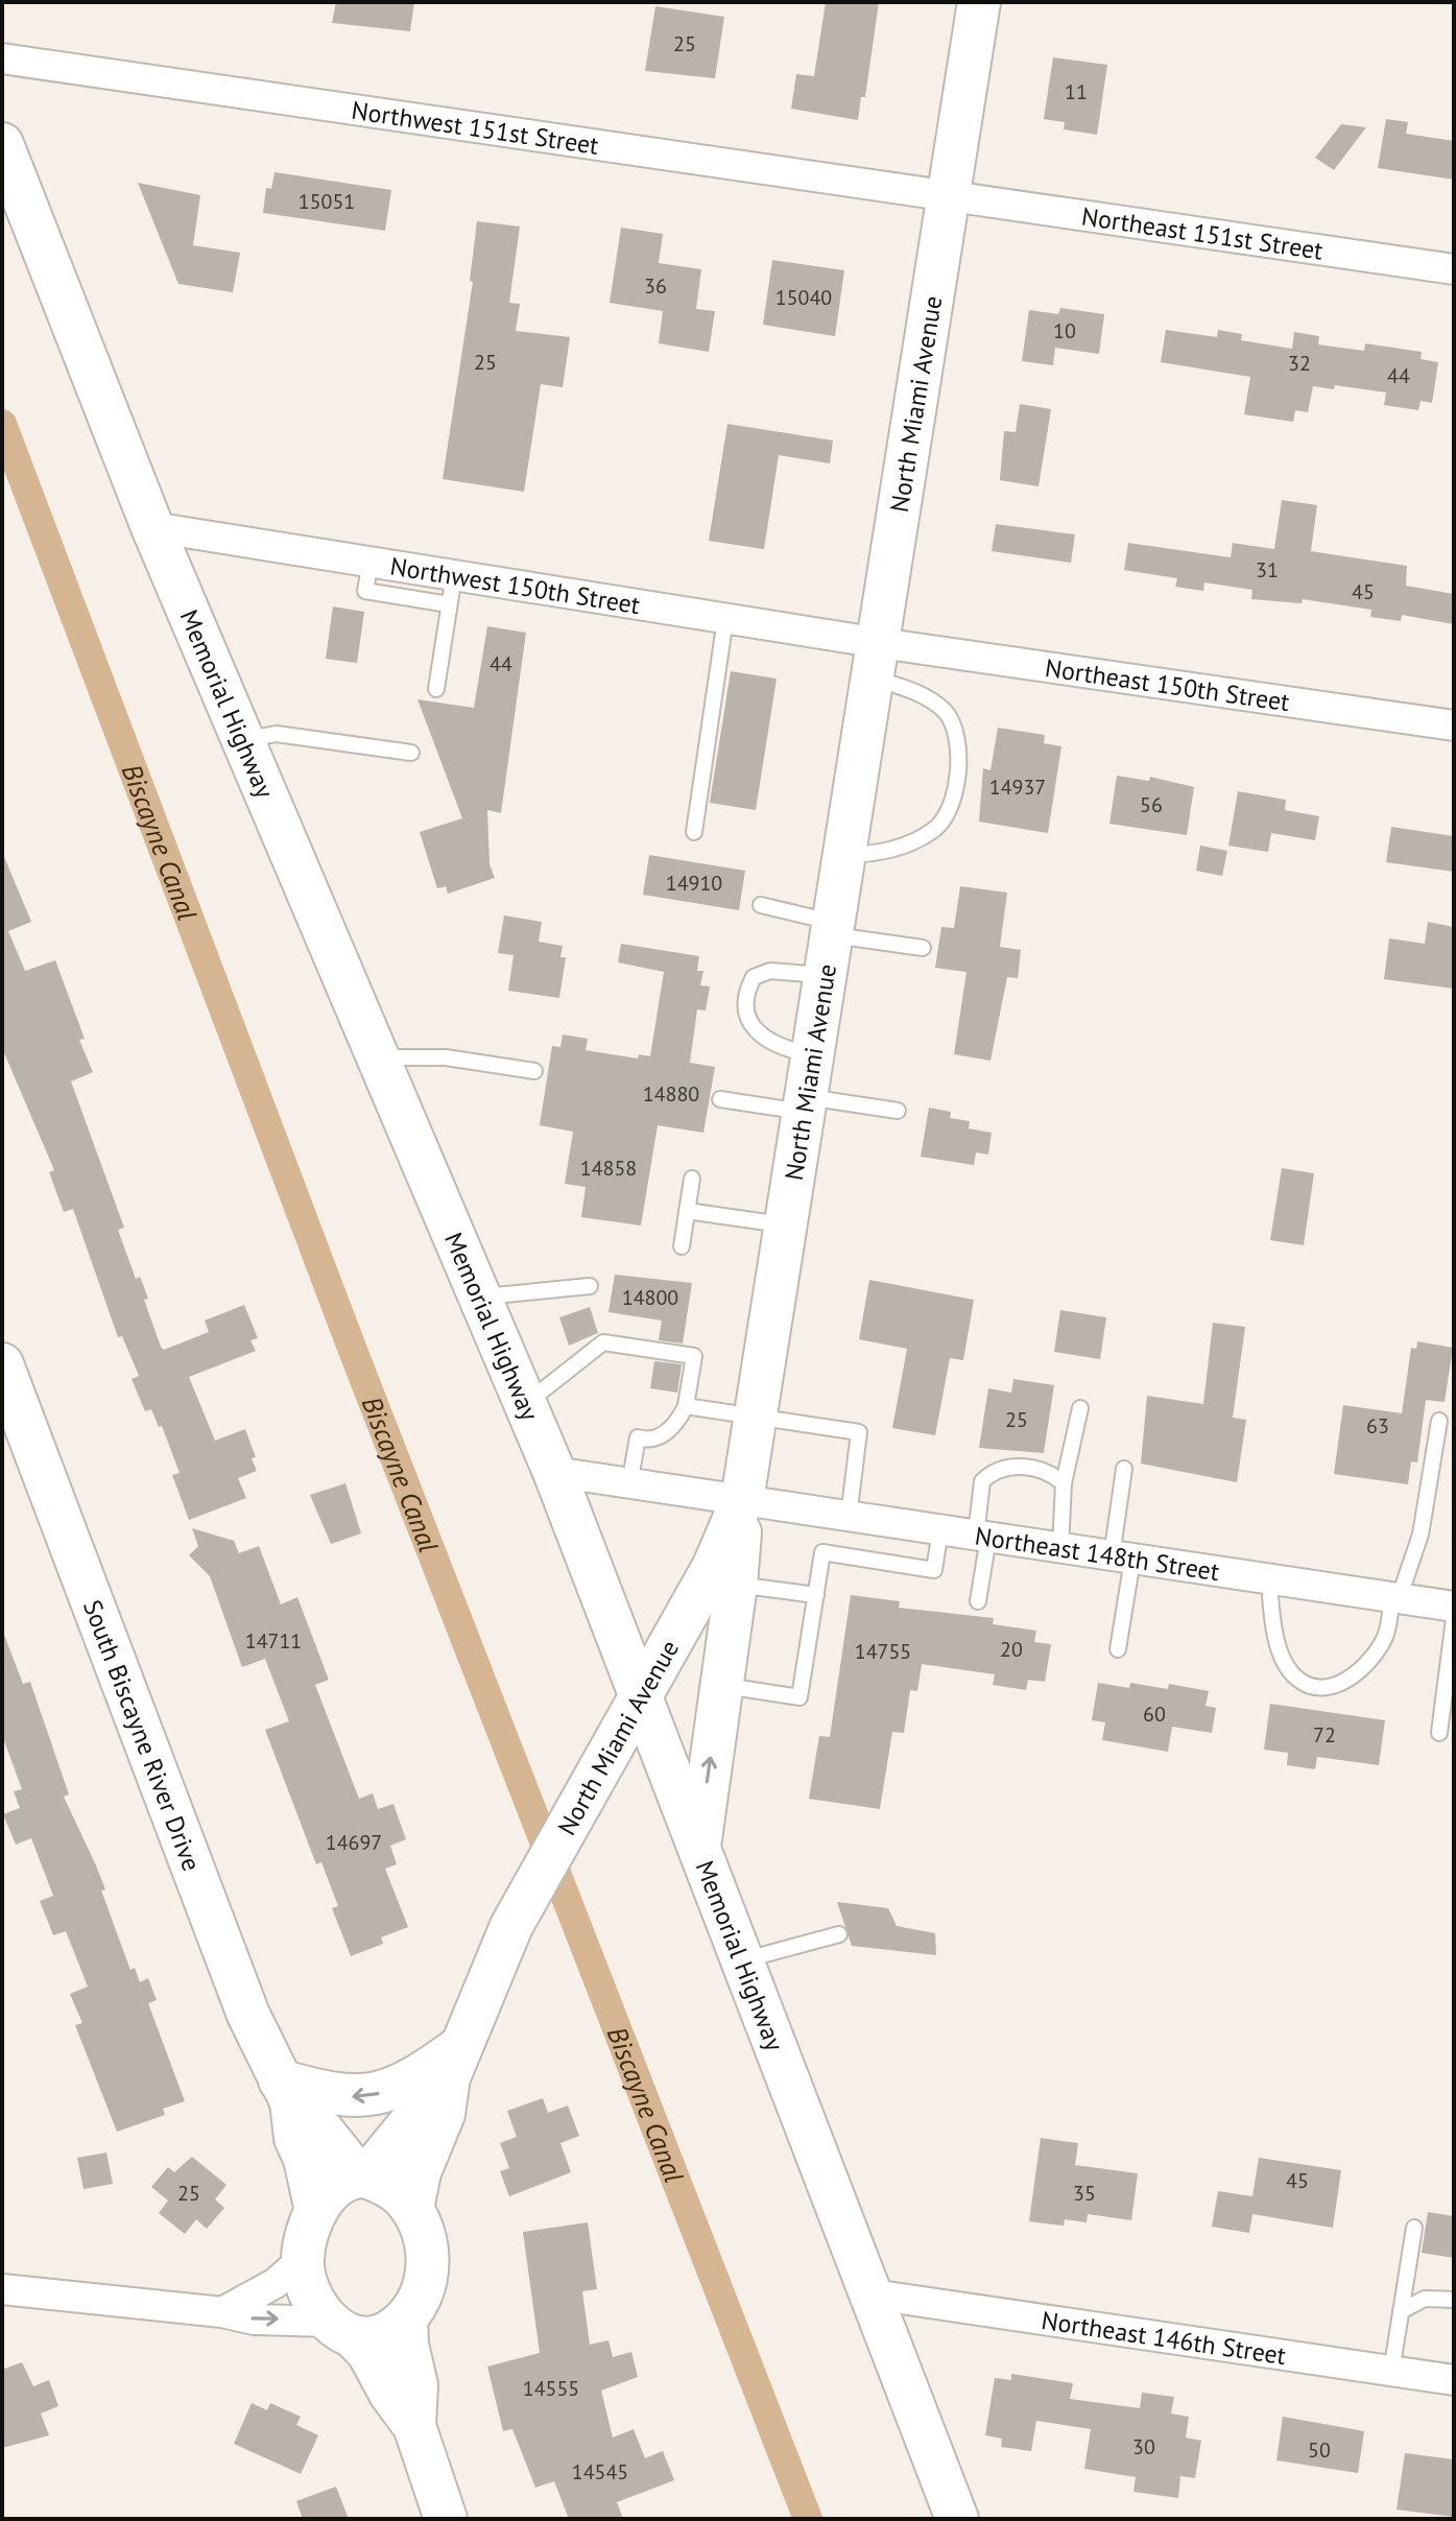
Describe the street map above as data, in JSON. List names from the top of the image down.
{
  "streets": {
    "street": [
      "Northwest 151st Street",
      "Northeast 151st Street",
      "North Miami Avenue",
      "Northwest 150th Street",
      "Northeast 150th Street",
      "Memorial Highway",
      "Northeast 148th Street",
      "South Biscayne River Drive",
      "Northeast 146th Street"
    ]
  },
  "crossings": [
    ["Northwest 151st Street", "Northeast 151st Street"],
    ["Northwest 151st Street", "North Miami Avenue"],
    ["Northeast 151st Street", "North Miami Avenue"],
    ["North Miami Avenue", "Northwest 150th Street"],
    ["North Miami Avenue", "Northeast 150th Street"],
    ["North Miami Avenue", "Memorial Highway"],
    ["North Miami Avenue", "Northeast 148th Street"],
    ["North Miami Avenue", "South Biscayne River Drive"],
    ["Northwest 150th Street", "Northeast 150th Street"],
    ["Northwest 150th Street", "Memorial Highway"],
    ["Memorial Highway", "Northeast 148th Street"],
    ["Memorial Highway", "Northeast 146th Street"]
  ],
  "water": ["Biscayne Canal"],
  "house_numbers": [
    "25",
    "11",
    "15051",
    "36",
    "15040",
    "10",
    "25",
    "32",
    "44",
    "31",
    "45",
    "44",
    "14937",
    "56",
    "14910",
    "14880",
    "14858",
    "14800",
    "25",
    "63",
    "14711",
    "20",
    "14755",
    "60",
    "72",
    "14697",
    "45",
    "25",
    "35",
    "14555",
    "30",
    "50",
    "14545"
  ]
}
